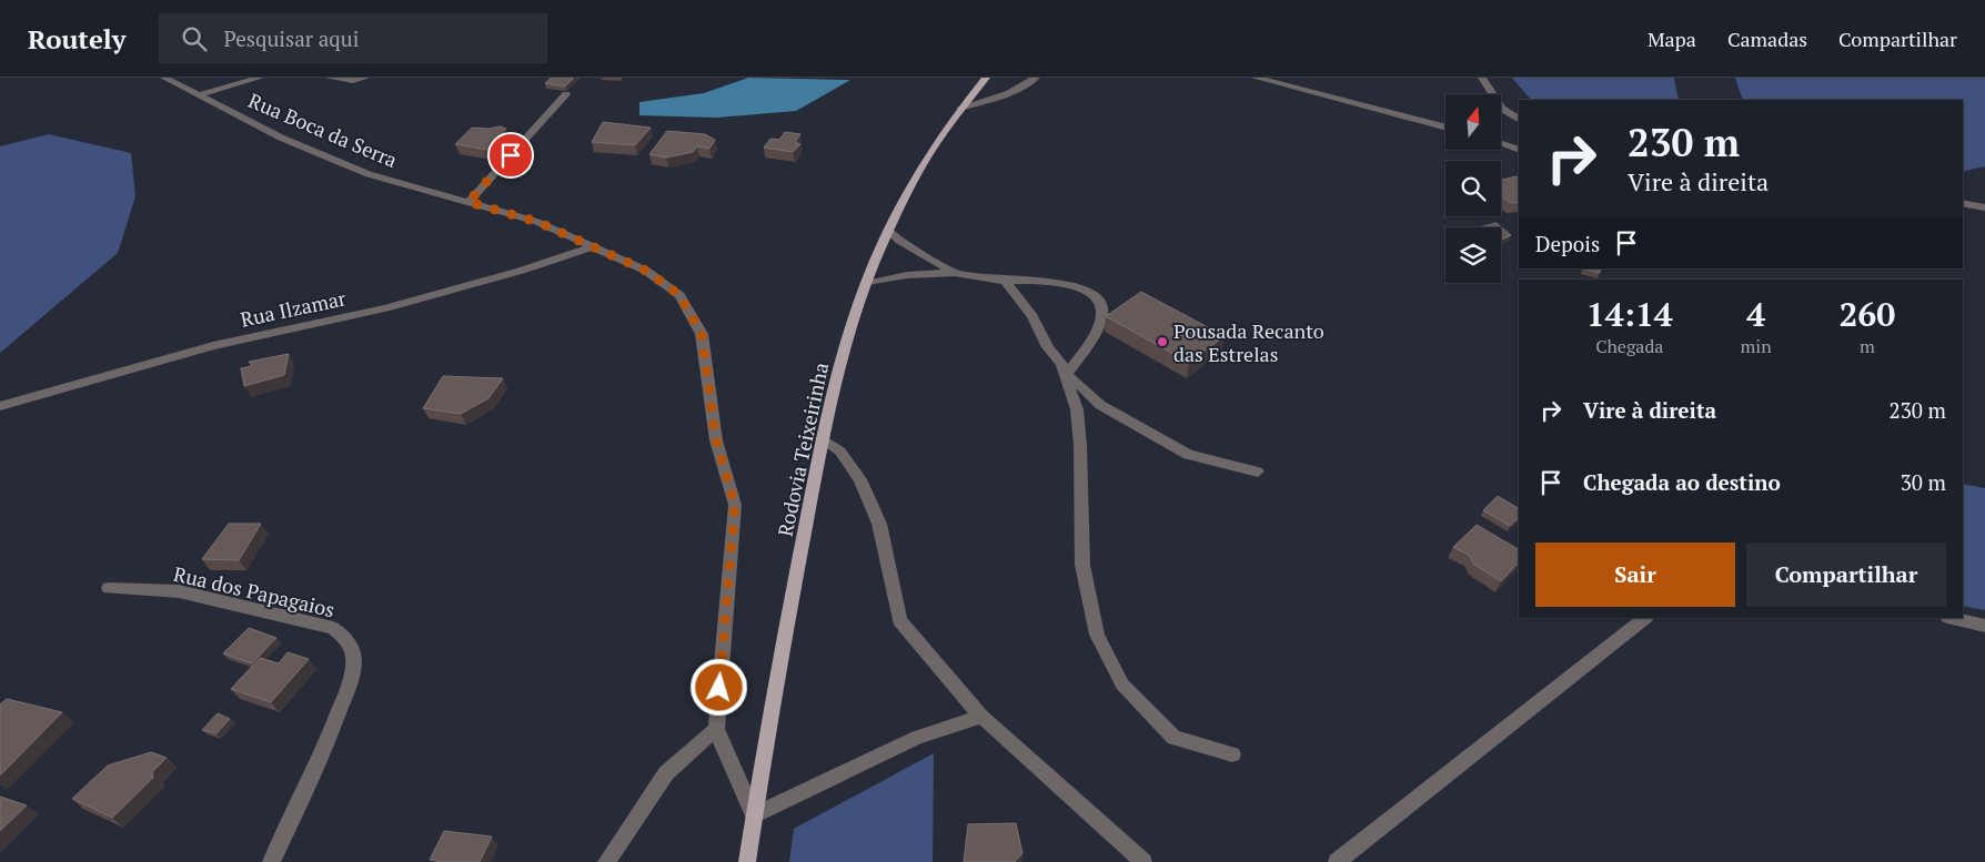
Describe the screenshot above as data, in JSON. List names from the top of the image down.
{
  "streets": {
    "main road": ["Rodovia Teixeirinha"],
    "street": ["Rua Boca da Serra", "Rua Ilzamar", "Rua dos Papagaios"]
  },
  "crossings": [
    ["Rua Boca da Serra", "Rua Ilzamar"],
    ["Rua Boca da Serra", "Rodovia Teixeirinha"]
  ],
  "places": ["Pousada Recanto das Estrelas"],
  "north": "top",
  "page": {
    "header": "Routely",
    "search": "Pesquisar aqui",
    "nav": ["Mapa", "Camadas", "Compartilhar"],
    "turn": ["230 m", "Vire à direita"],
    "then": "Depois",
    "eta": [
      "14:14",
      "Chegada",
      "4",
      "min",
      "260",
      "m"
    ],
    "list": [
      {
        "name": "Vire à direita",
        "value": "230 m"
      },
      {
        "name": "Chegada ao destino",
        "value": "30 m"
      }
    ],
    "buttons": ["Sair", "Compartilhar"]
  }
}
